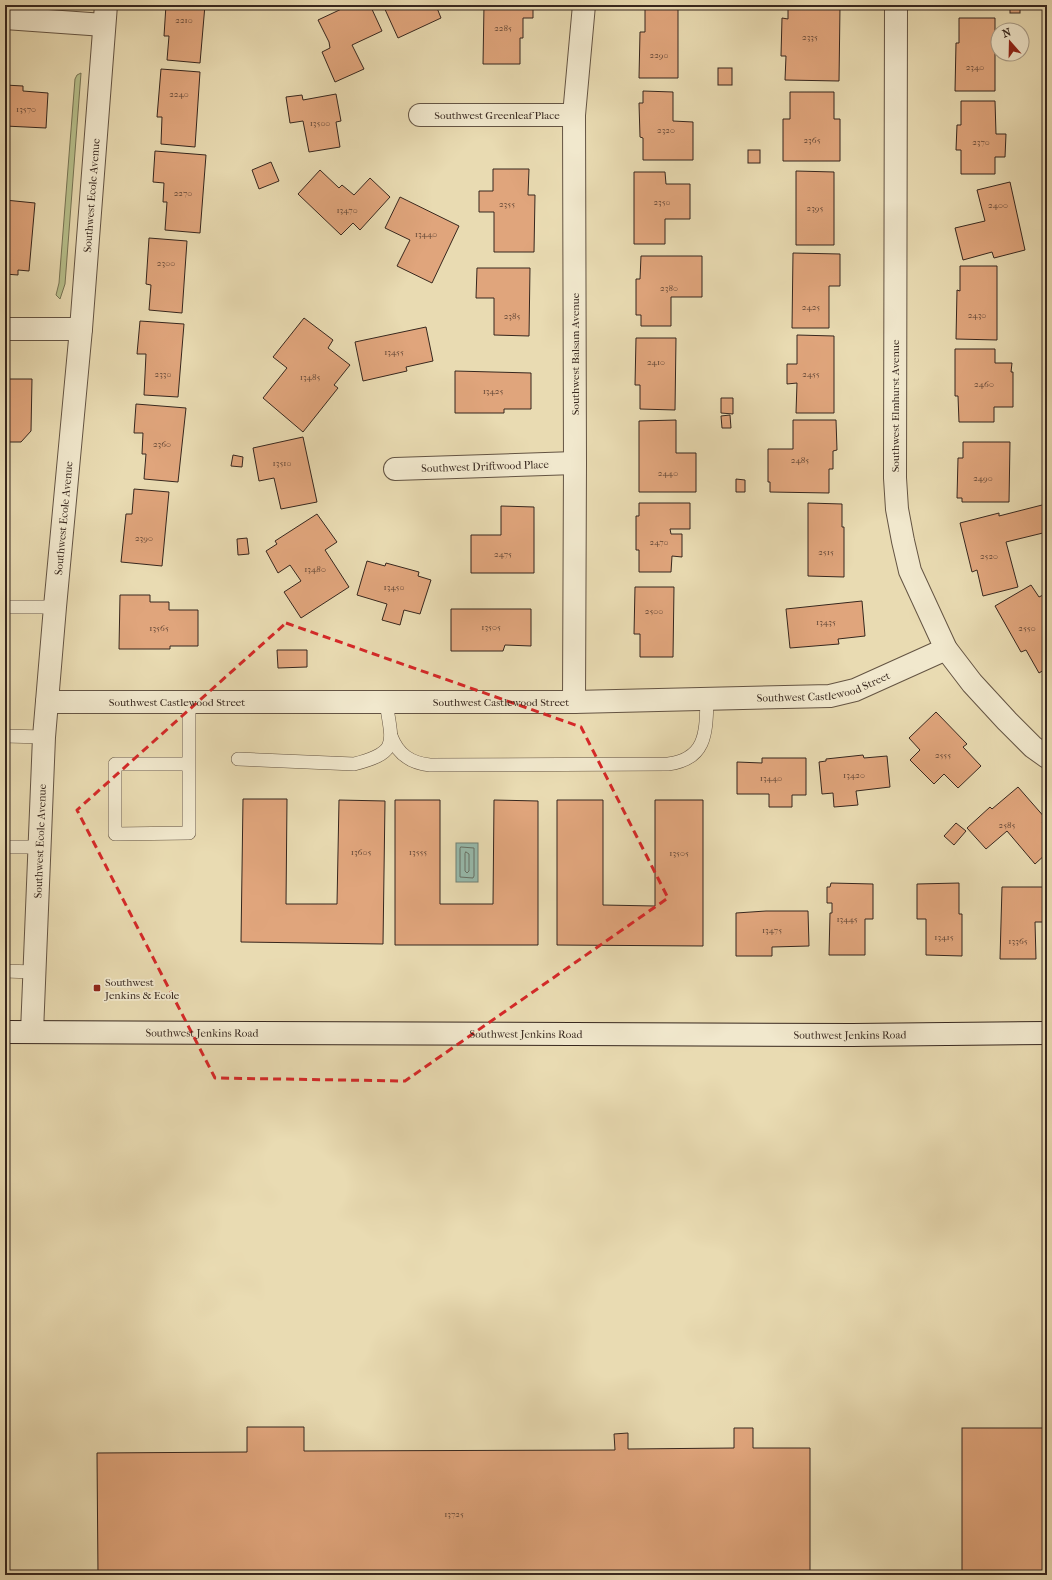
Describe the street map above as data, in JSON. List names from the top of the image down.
{
  "streets": {
    "street": [
      "Southwest Greenleaf Place",
      "Southwest Ecole Avenue",
      "Southwest Balsam Avenue",
      "Southwest Elmhurst Avenue",
      "Southwest Driftwood Place",
      "Southwest Castlewood Street",
      "Southwest Jenkins Road"
    ]
  },
  "crossings": [
    ["Southwest Greenleaf Place", "Southwest Balsam Avenue"],
    ["Southwest Ecole Avenue", "Southwest Castlewood Street"],
    ["Southwest Ecole Avenue", "Southwest Jenkins Road"],
    ["Southwest Balsam Avenue", "Southwest Driftwood Place"],
    ["Southwest Balsam Avenue", "Southwest Castlewood Street"],
    ["Southwest Elmhurst Avenue", "Southwest Castlewood Street"]
  ],
  "places": {
    "transit": ["Southwest Jenkins & Ecole"]
  },
  "house_numbers": [
    "2210",
    "2285",
    "2335",
    "2290",
    "2340",
    "2240",
    "13570",
    "13500",
    "2320",
    "2365",
    "2370",
    "2270",
    "2350",
    "2355",
    "2400",
    "2395",
    "13470",
    "13440",
    "2300",
    "2380",
    "2425",
    "2430",
    "2385",
    "13455",
    "2410",
    "2330",
    "2455",
    "13485",
    "2460",
    "13425",
    "2360",
    "2485",
    "13510",
    "2440",
    "2490",
    "2390",
    "2470",
    "2515",
    "2475",
    "2520",
    "13480",
    "13450",
    "2500",
    "13435",
    "13505",
    "13565",
    "2550",
    "2555",
    "13420",
    "13440",
    "2585",
    "13605",
    "13555",
    "13505",
    "13445",
    "13475",
    "13415",
    "13365",
    "13725"
  ],
  "north": "top"
}
